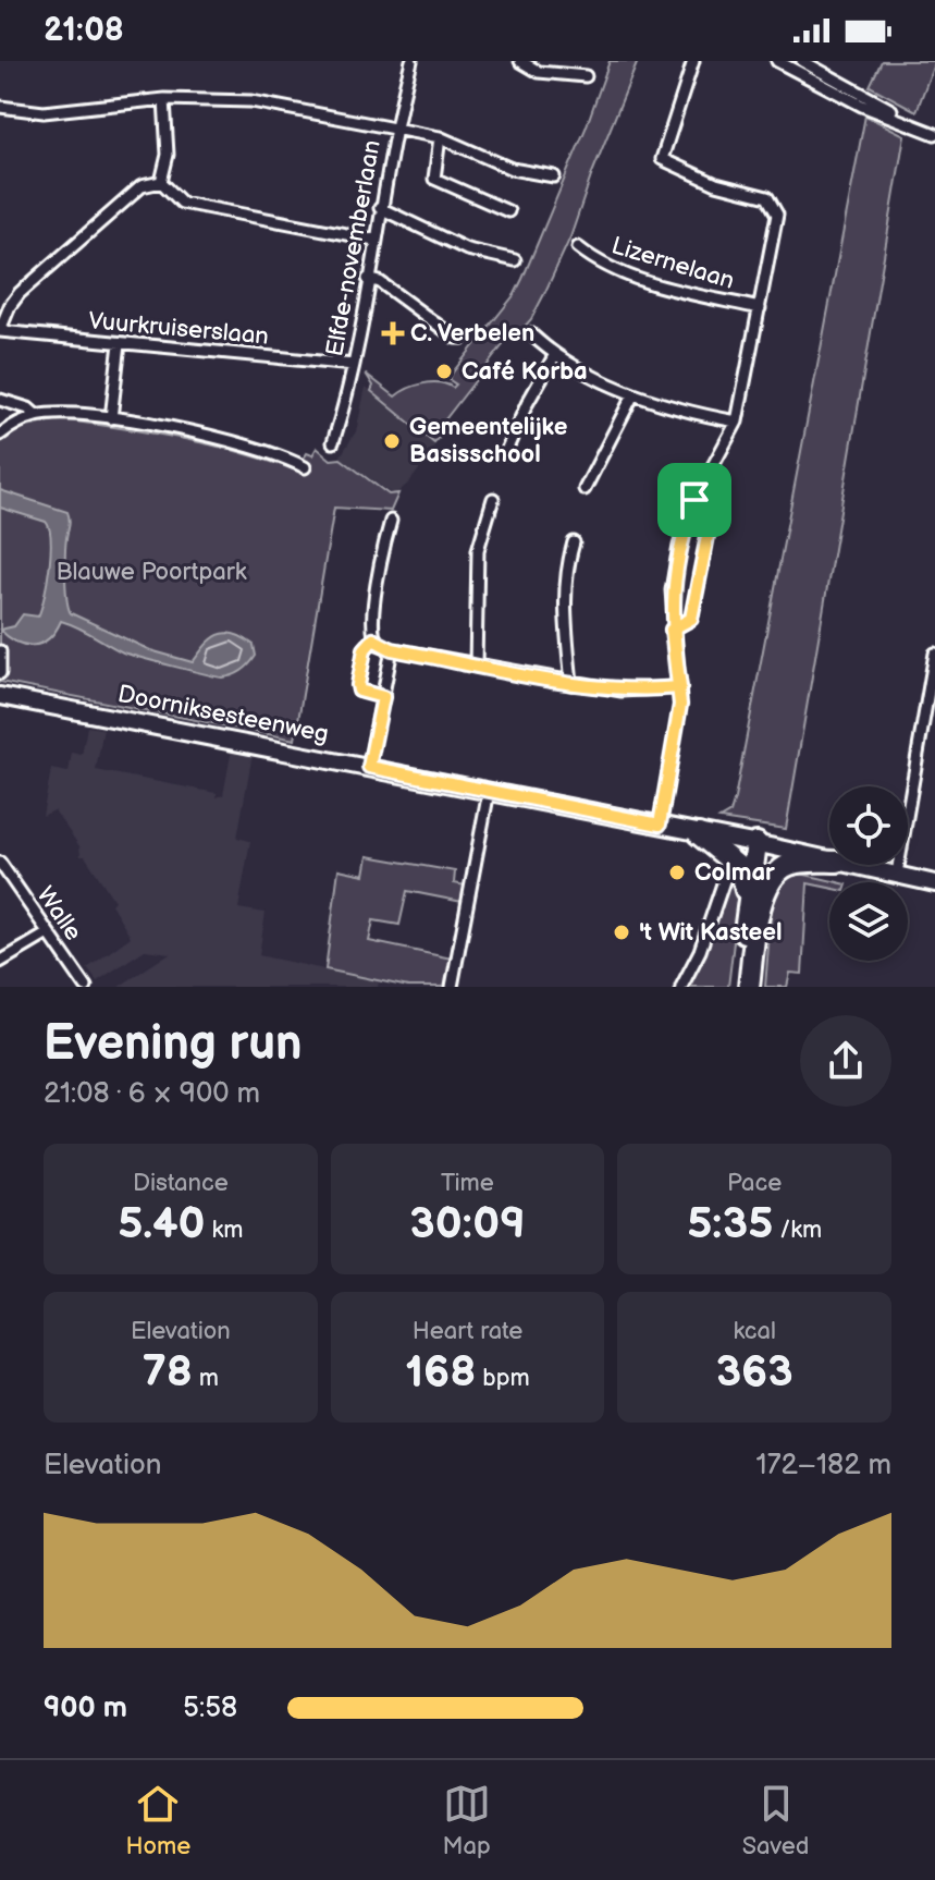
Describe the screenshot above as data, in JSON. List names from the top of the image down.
{
  "streets": {
    "main road": ["Doorniksesteenweg"],
    "street": [
      "Elfde-novemberlaan",
      "Lizernelaan",
      "Vuurkruiserslaan",
      "Walle"
    ]
  },
  "crossings": [
    ["Elfde-novemberlaan", "Vuurkruiserslaan"]
  ],
  "parks": ["Blauwe Poortpark"],
  "places": {
    "health": ["C. Verbelen"],
    "other": [
      "Café Korba",
      "Gemeentelijke Basisschool",
      "Colmar",
      "'t Wit Kasteel"
    ]
  },
  "page": {
    "status": "21:08",
    "heading": ["Evening run", "21:08 · 6 × 900 m"],
    "stats": [
      ["Distance", "5.40 km"],
      ["Time", "30:09"],
      ["Pace", "5:35 /km"],
      ["Elevation", "78 m"],
      ["Heart rate", "168 bpm"],
      ["kcal", "363"]
    ],
    "chart": ["Elevation", "172–182 m"],
    "list": [
      {
        "name": "900 m",
        "note": "5:58"
      }
    ],
    "tabs": ["Home", "Map", "Saved"]
  }
}
